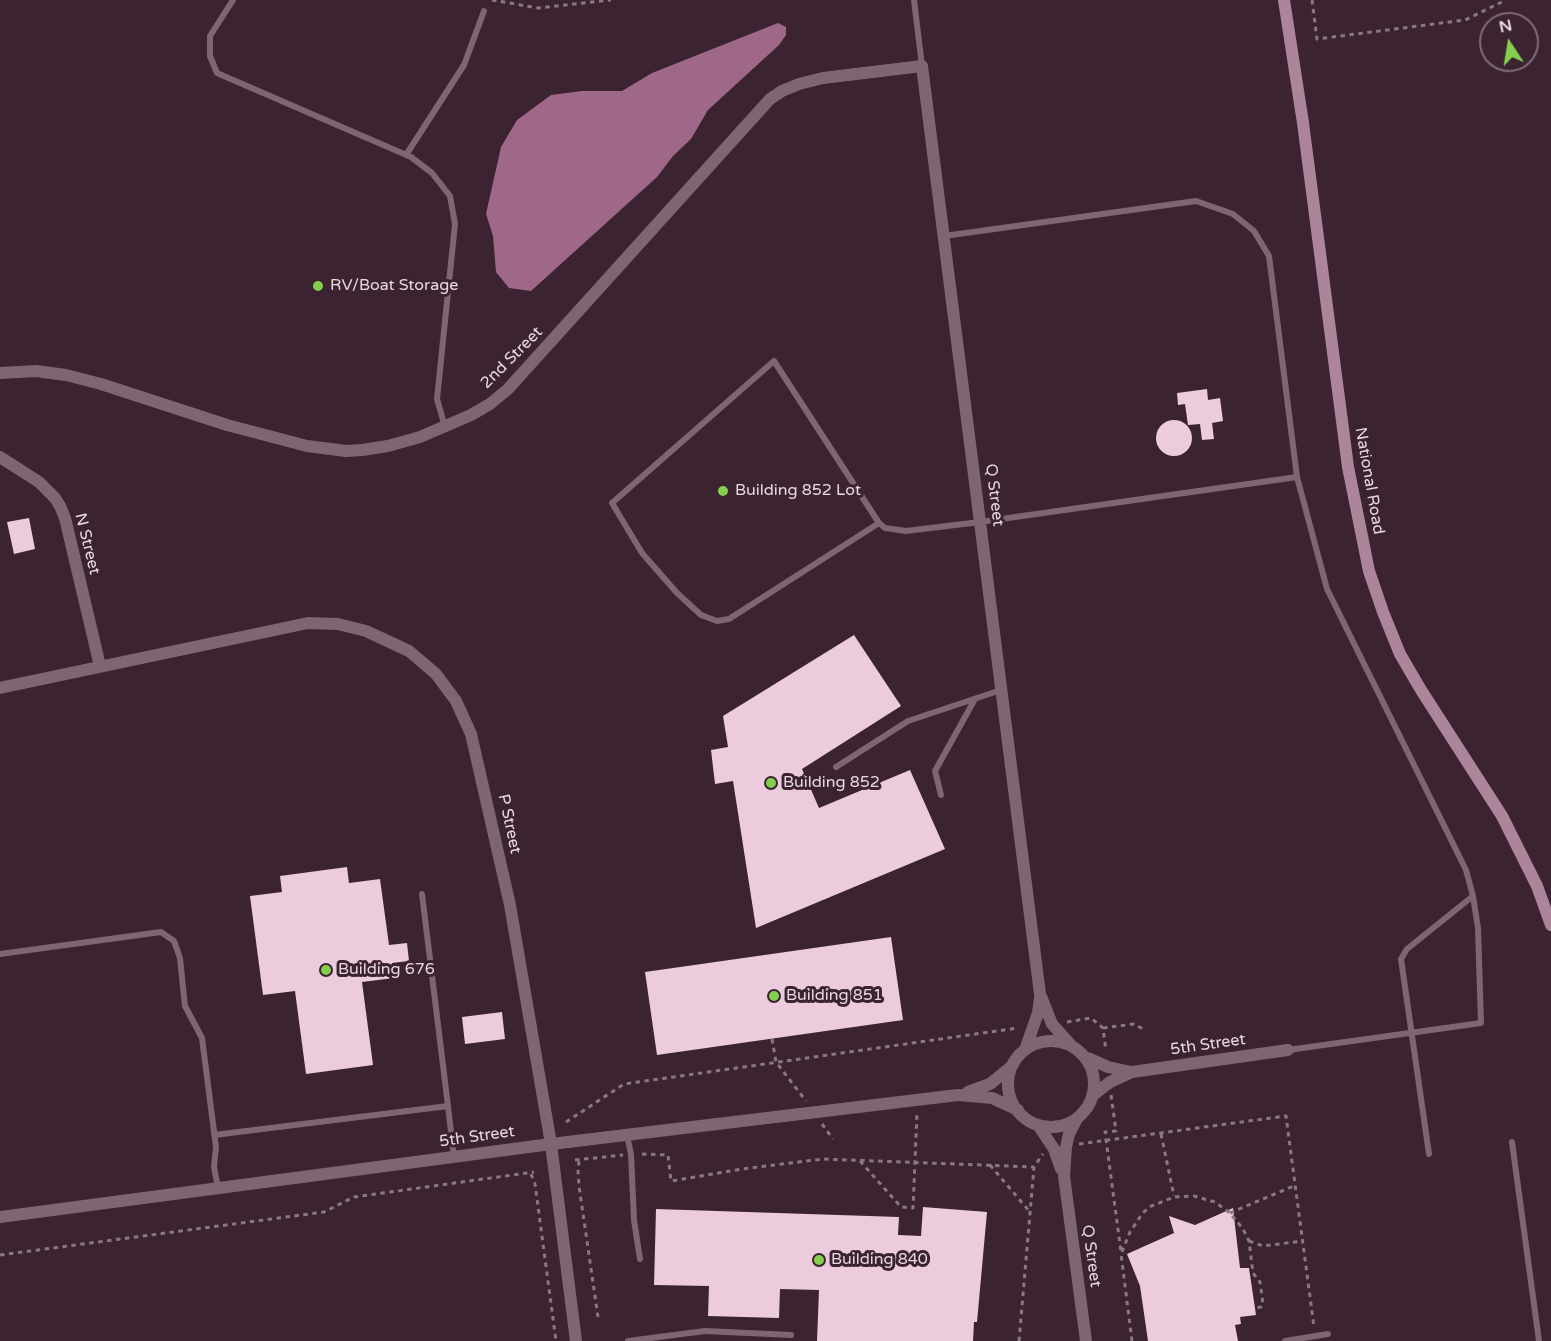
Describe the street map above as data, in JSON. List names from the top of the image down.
{
  "streets": {
    "main road": ["National Road"],
    "street": [
      "2nd Street",
      "Q Street",
      "N Street",
      "P Street",
      "5th Street"
    ]
  },
  "crossings": [
    ["2nd Street", "Q Street"],
    ["Q Street", "5th Street"],
    ["N Street", "P Street"],
    ["P Street", "5th Street"]
  ],
  "places": [
    "RV/Boat Storage",
    "Building 852 Lot",
    "Building 852",
    "Building 676",
    "Building 851",
    "Building 840"
  ],
  "north": "top"
}
